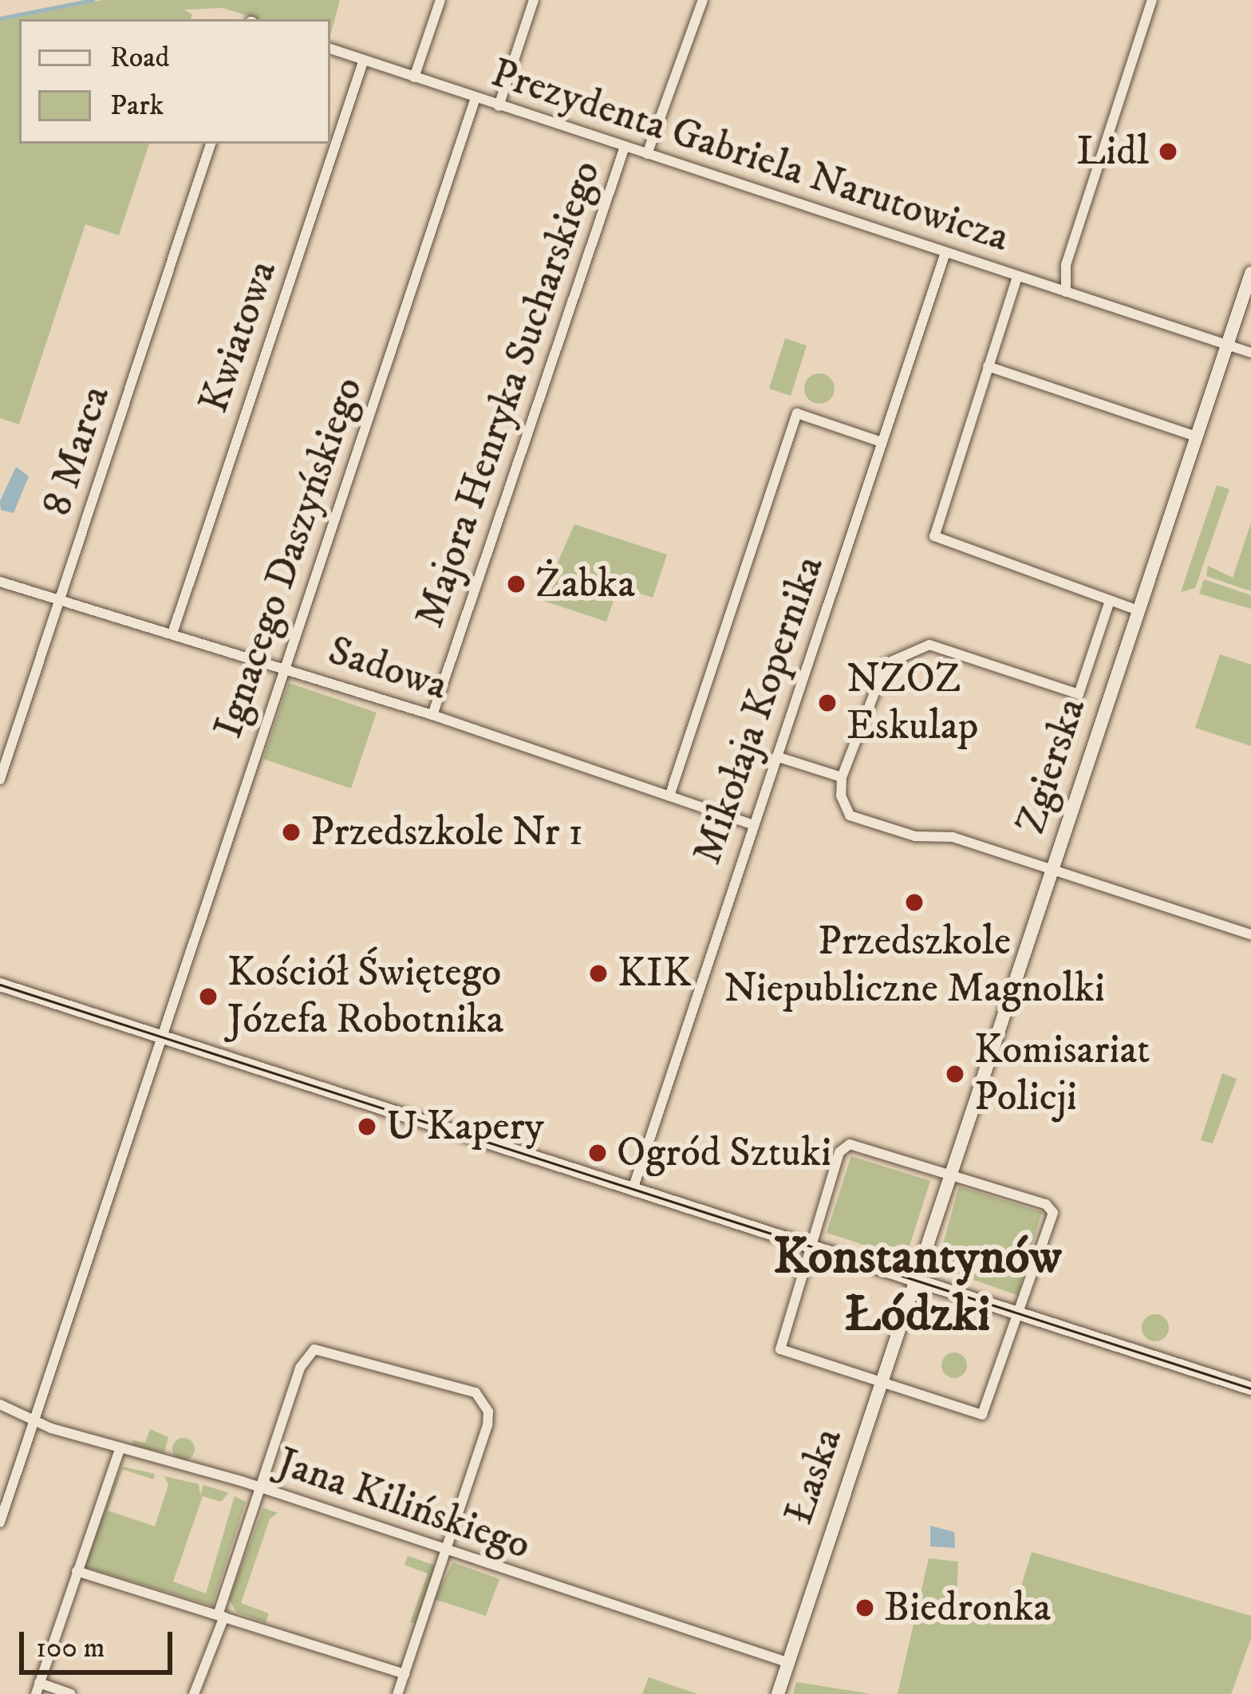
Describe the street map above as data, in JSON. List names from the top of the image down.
{
  "streets": {
    "main road": ["Zgierska", "Łaska"],
    "street": [
      "Prezydenta Gabriela Narutowicza",
      "Kwiatowa",
      "Majora Henryka Sucharskiego",
      "8 Marca",
      "Ignacego Daszyńskiego",
      "Sadowa",
      "Mikołaja Kopernika",
      "Jana Kilińskiego"
    ]
  },
  "crossings": [
    ["Prezydenta Gabriela Narutowicza", "Kwiatowa"],
    ["Prezydenta Gabriela Narutowicza", "Majora Henryka Sucharskiego"],
    ["Prezydenta Gabriela Narutowicza", "Ignacego Daszyńskiego"],
    ["Prezydenta Gabriela Narutowicza", "Mikołaja Kopernika"],
    ["Prezydenta Gabriela Narutowicza", "Zgierska"],
    ["Kwiatowa", "Sadowa"],
    ["Majora Henryka Sucharskiego", "Sadowa"],
    ["8 Marca", "Sadowa"],
    ["Ignacego Daszyńskiego", "Sadowa"],
    ["Ignacego Daszyńskiego", "Jana Kilińskiego"],
    ["Sadowa", "Mikołaja Kopernika"],
    ["Zgierska", "Łaska"],
    ["Łaska", "Jana Kilińskiego"]
  ],
  "districts": ["Konstantynów Łódzki"],
  "places": [
    "Lidl",
    "Żabka",
    "NZOZ Eskulap",
    "Przedszkole Nr 1",
    "Przedszkole Niepubliczne Magnolki",
    "KIK",
    "Kościół Świętego Józefa Robotnika",
    "Komisariat Policji",
    "U Kapery",
    "Ogród Sztuki",
    "Biedronka"
  ],
  "legend": ["Road", "Park"],
  "scale_bar": "100 m"
}
